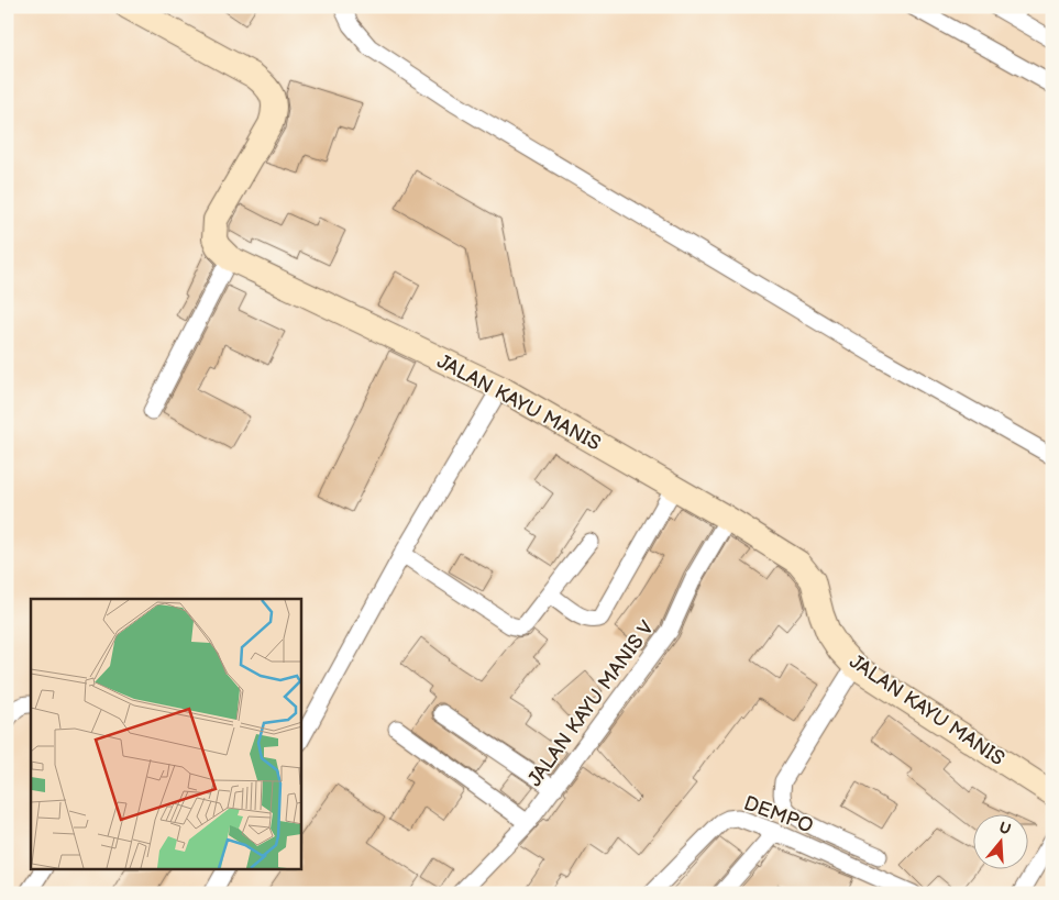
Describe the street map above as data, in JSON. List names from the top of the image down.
{
  "streets": {
    "street": ["JALAN KAYU MANIS", "JALAN KAYU MANIS V", "DEMPO"]
  },
  "crossings": [
    ["JALAN KAYU MANIS", "JALAN KAYU MANIS V"]
  ],
  "north": "top"
}
